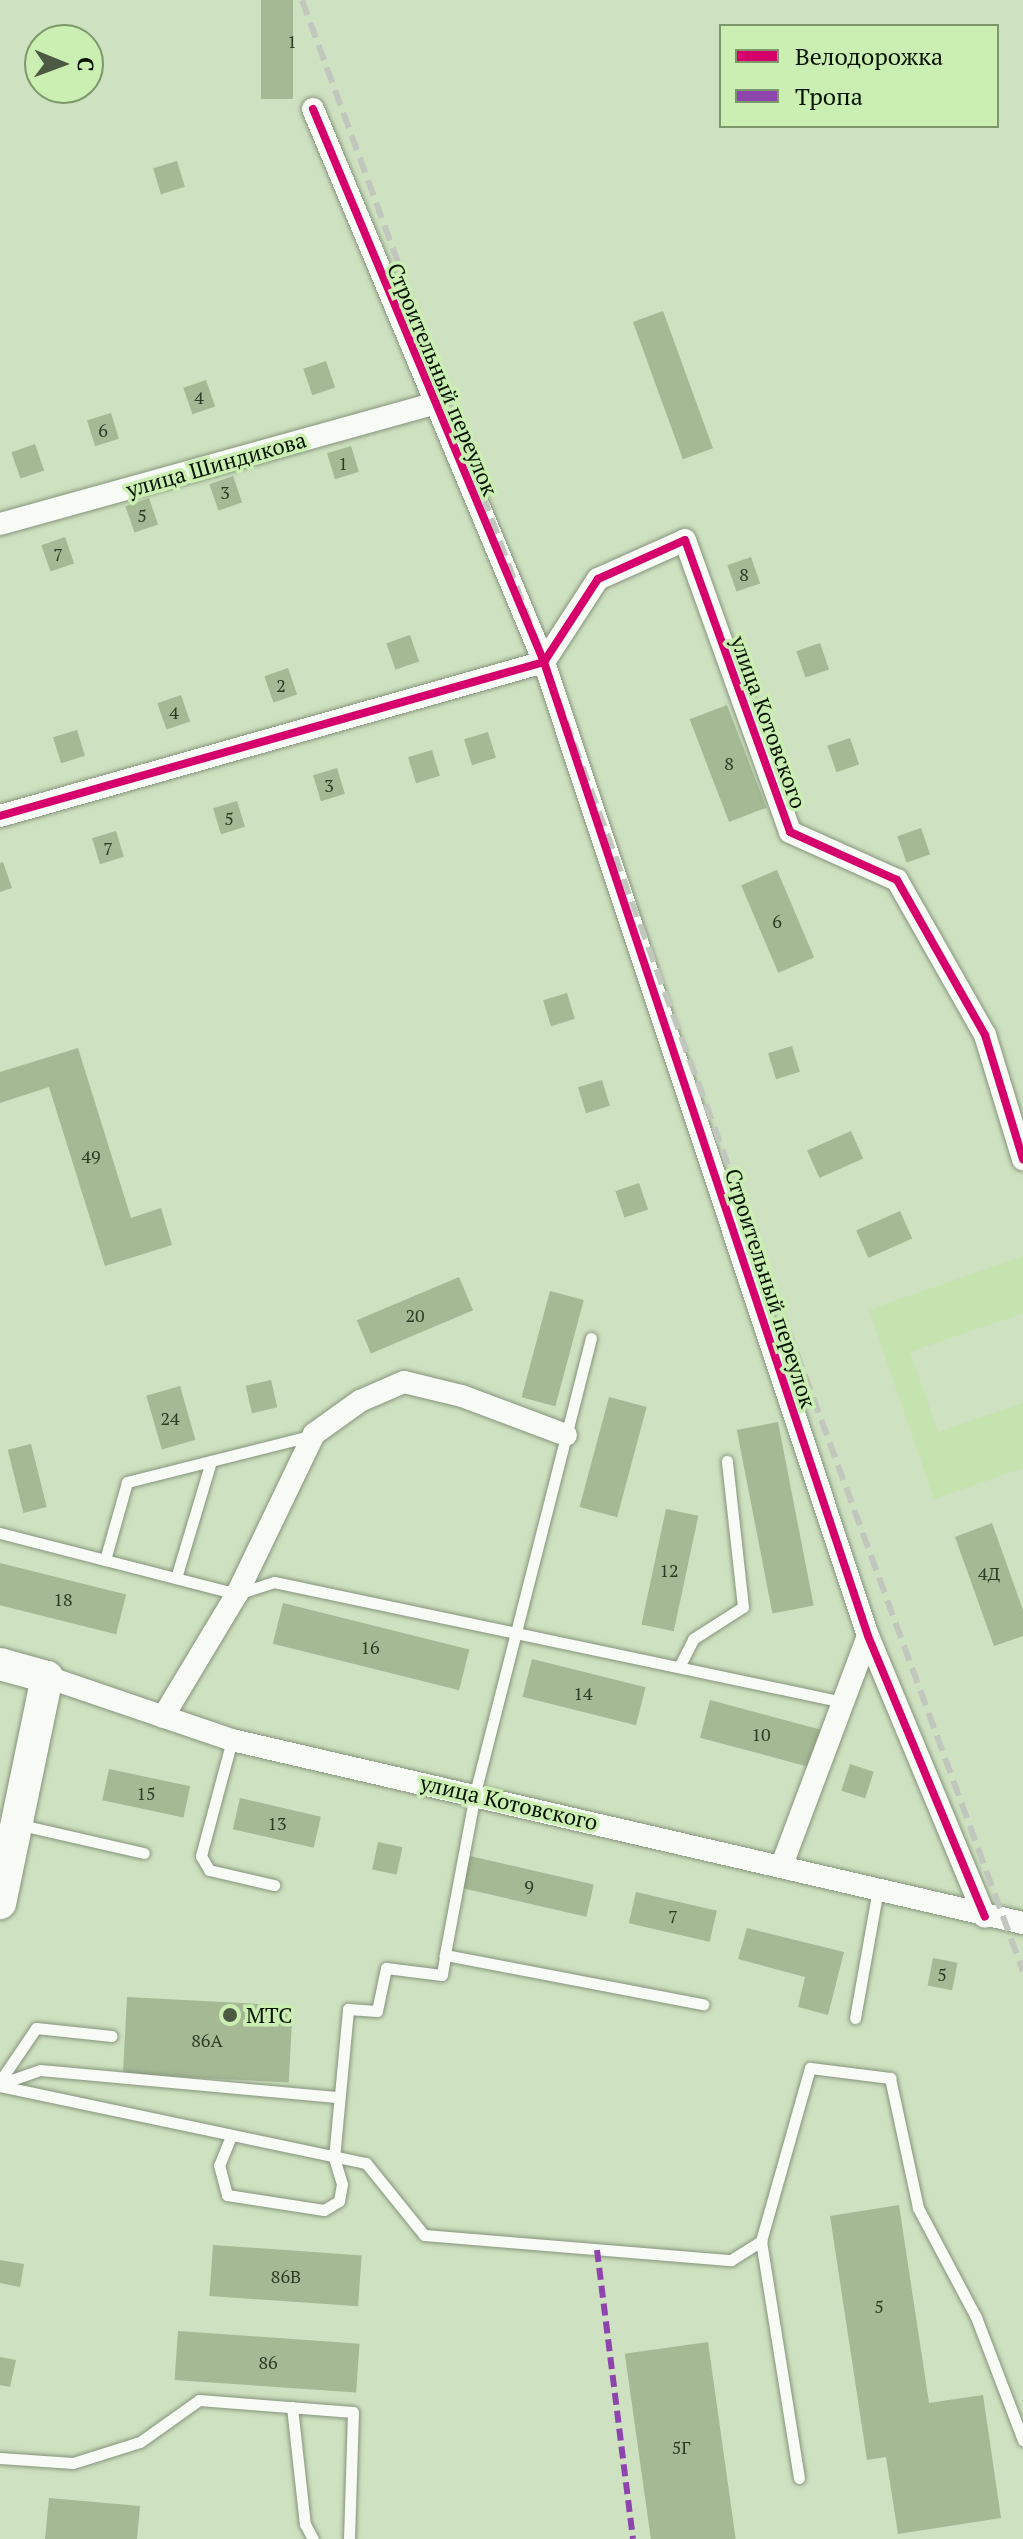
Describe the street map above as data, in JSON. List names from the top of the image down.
{
  "streets": {
    "main road": ["улица Котовского"],
    "street": ["Строительный переулок", "улица Шиндикова"]
  },
  "crossings": [
    ["Строительный переулок", "улица Шиндикова"],
    ["Строительный переулок", "улица Котовского"]
  ],
  "places": ["МТС"],
  "house_numbers": [
    "1",
    "4",
    "6",
    "1",
    "3",
    "5",
    "7",
    "8",
    "2",
    "4",
    "8",
    "3",
    "5",
    "7",
    "6",
    "49",
    "20",
    "24",
    "12",
    "4Д",
    "18",
    "16",
    "14",
    "10",
    "15",
    "13",
    "9",
    "7",
    "5",
    "86А",
    "86В",
    "5",
    "86",
    "5Г"
  ],
  "legend": ["Велодорожка", "Тропа"],
  "north": "right"
}
